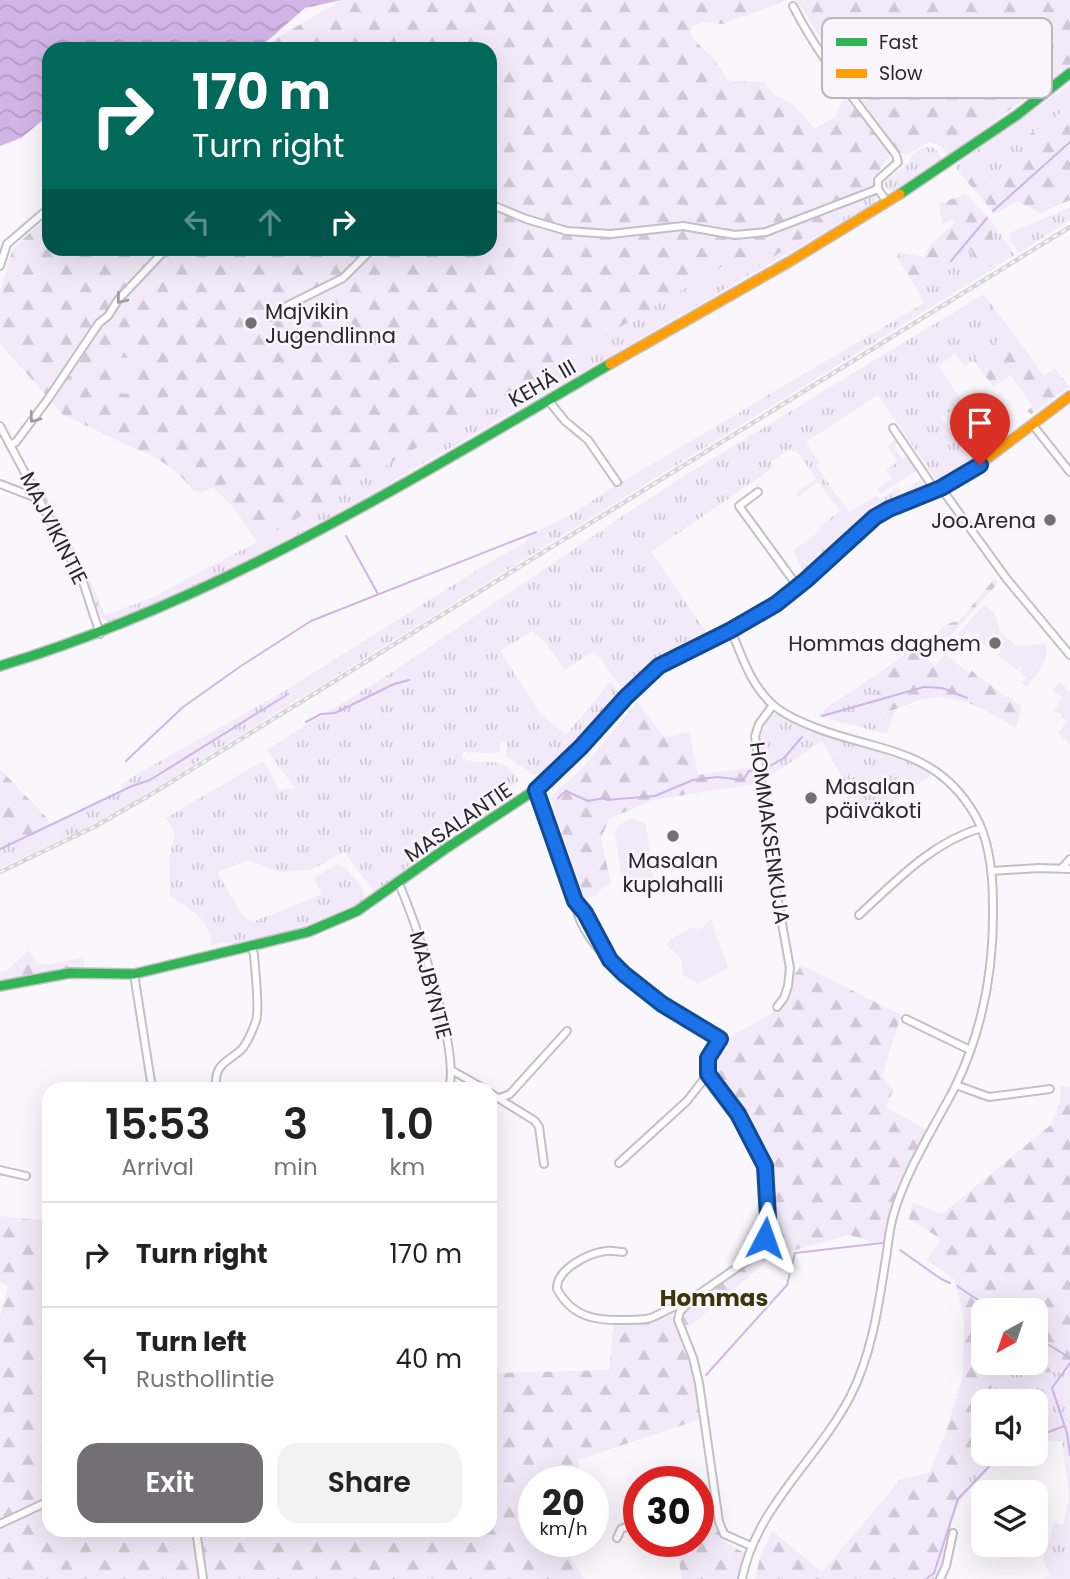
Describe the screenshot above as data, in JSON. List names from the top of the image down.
{
  "streets": {
    "main road": ["KEHÄ III", "MASALANTIE"],
    "street": ["MAJVIKINTIE", "HOMMAKSENKUJA", "MAJBYNTIE"]
  },
  "crossings": [
    ["KEHÄ III", "MAJVIKINTIE"],
    ["MASALANTIE", "MAJBYNTIE"]
  ],
  "districts": ["Hommas"],
  "places": [
    "Majvikin Jugendlinna",
    "Joo.Arena",
    "Hommas daghem",
    "Masalan päiväkoti",
    "Masalan kuplahalli"
  ],
  "legend": ["Fast", "Slow"],
  "north": "bottom left",
  "page": {
    "turn": ["170 m", "Turn right"],
    "eta": [
      "15:53",
      "Arrival",
      "3",
      "min",
      "1.0",
      "km"
    ],
    "list": [
      {
        "name": "Turn right",
        "value": "170 m"
      },
      {
        "name": "Turn left",
        "note": "Rusthollintie",
        "value": "40 m"
      }
    ],
    "buttons": ["Exit", "Share"],
    "speed": "20 km/h",
    "limit": "30"
  }
}
